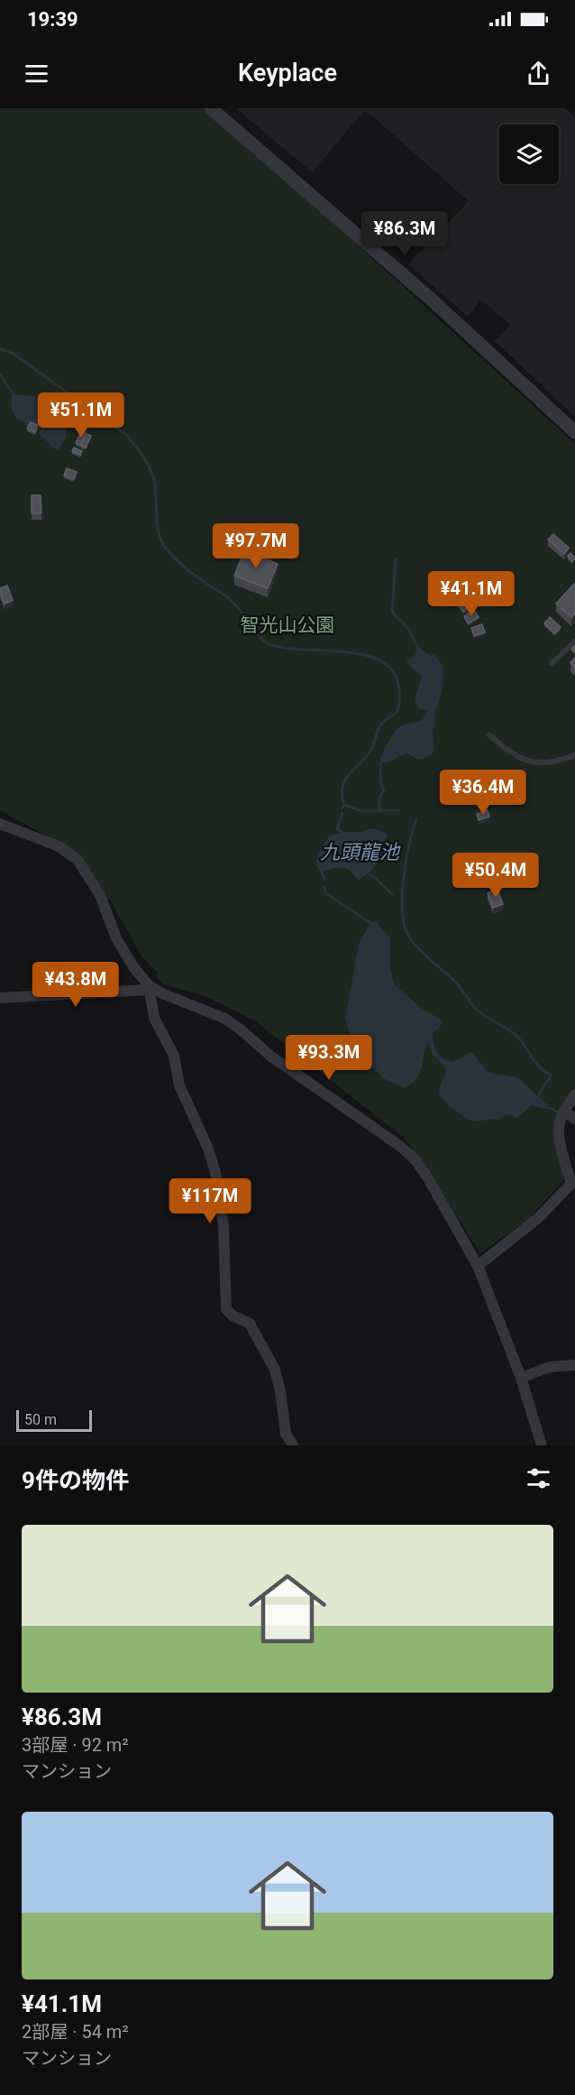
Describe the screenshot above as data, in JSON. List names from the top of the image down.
{
  "water": ["九頭龍池"],
  "parks": ["智光山公園"],
  "scale_bar": "50 m",
  "page": {
    "status": "19:39",
    "header": "Keyplace",
    "price": [
      "¥86.3M",
      "¥51.1M",
      "¥97.7M",
      "¥41.1M",
      "¥36.4M",
      "¥50.4M",
      "¥43.8M",
      "¥93.3M",
      "¥117M"
    ],
    "scale": "50 m",
    "heading": "9件の物件",
    "list": [
      {
        "name": "¥86.3M",
        "note": "3部屋 · 92 m² · マンション"
      },
      {
        "name": "¥41.1M",
        "note": "2部屋 · 54 m² · マンション"
      }
    ]
  }
}
